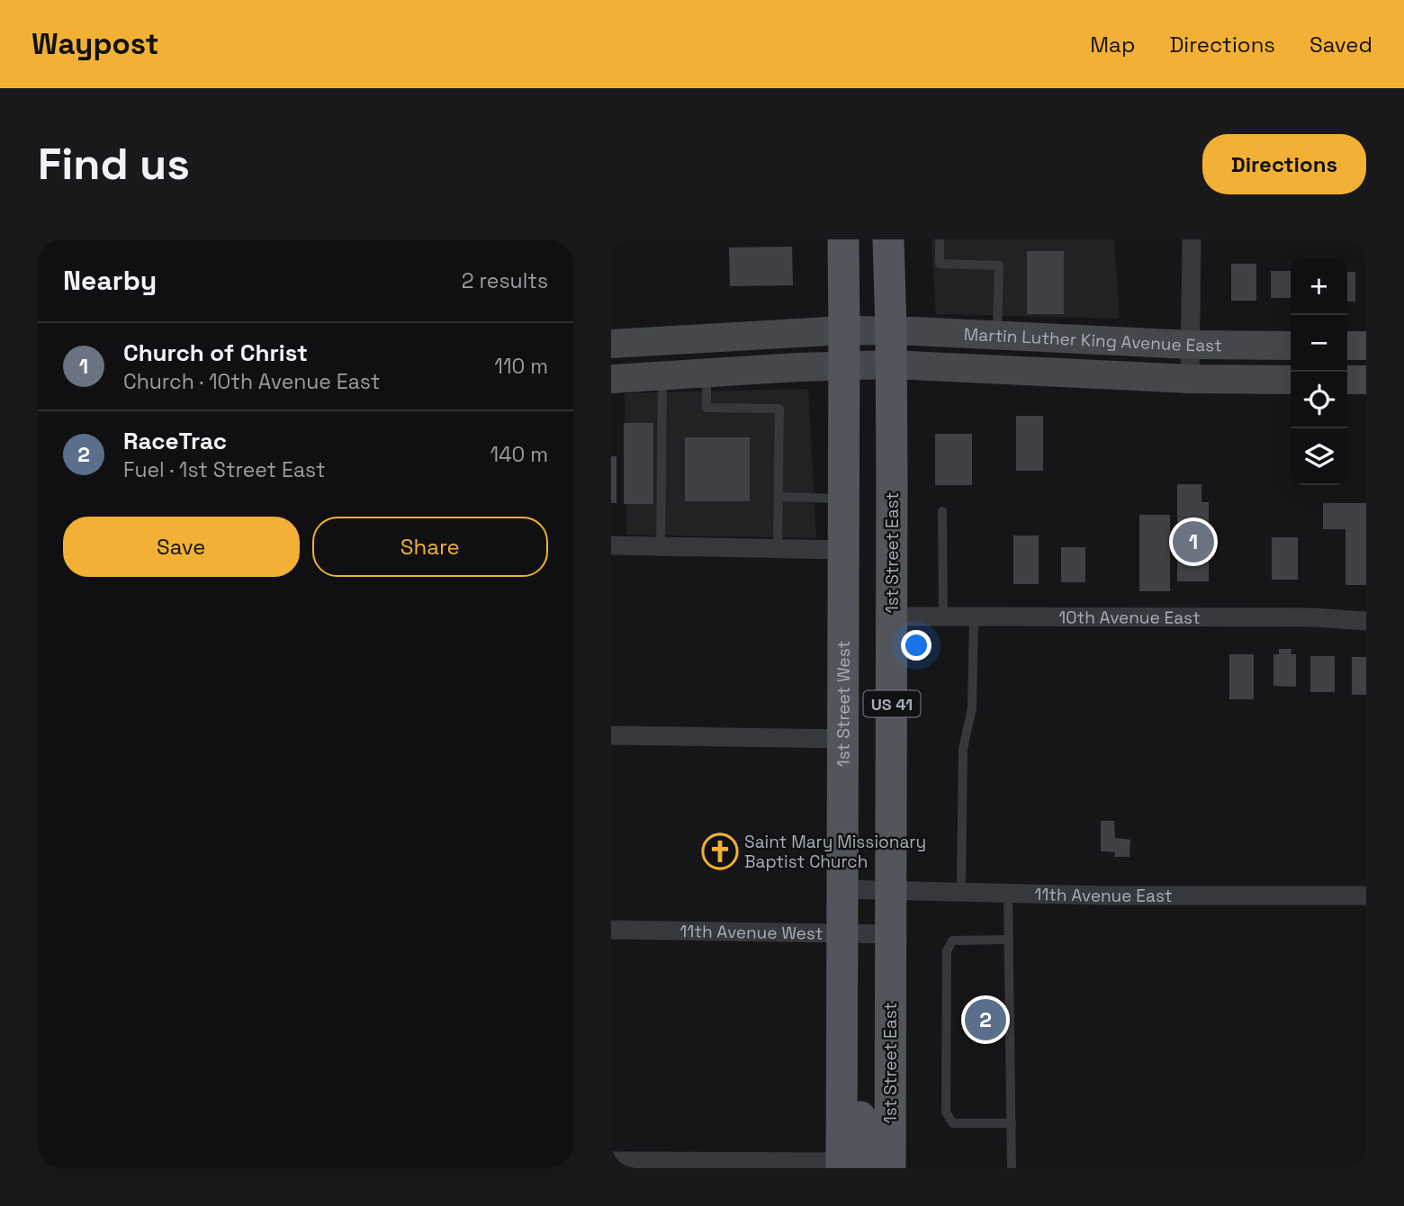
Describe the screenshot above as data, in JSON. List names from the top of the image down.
{
  "streets": {
    "main road": ["1st Street East", "1st Street West", "US 41"],
    "street": [
      "Martin Luther King Avenue East",
      "10th Avenue East",
      "11th Avenue East",
      "11th Avenue West"
    ]
  },
  "crossings": [
    ["Martin Luther King Avenue East", "1st Street East"],
    ["Martin Luther King Avenue East", "1st Street West"],
    ["1st Street East", "10th Avenue East"],
    ["1st Street East", "11th Avenue East"],
    ["1st Street East", "11th Avenue West"],
    ["1st Street West", "11th Avenue East"],
    ["1st Street West", "11th Avenue West"]
  ],
  "places": {
    "church": ["Saint Mary Missionary Baptist Church"]
  },
  "page": {
    "header": "Waypost",
    "nav": ["Map", "Directions", "Saved"],
    "buttons": [
      "Directions",
      ["Save", "Share"]
    ],
    "title": "Find us",
    "heading": ["Nearby", "2 results"],
    "map_buttons": ["+", "−"],
    "list": [
      {
        "mark": "1",
        "name": "Church of Christ",
        "note": "Church · 10th Avenue East",
        "value": "110 m"
      },
      {
        "mark": "2",
        "name": "RaceTrac",
        "note": "Fuel · 1st Street East",
        "value": "140 m"
      }
    ],
    "pins": ["1", "2"]
  }
}
